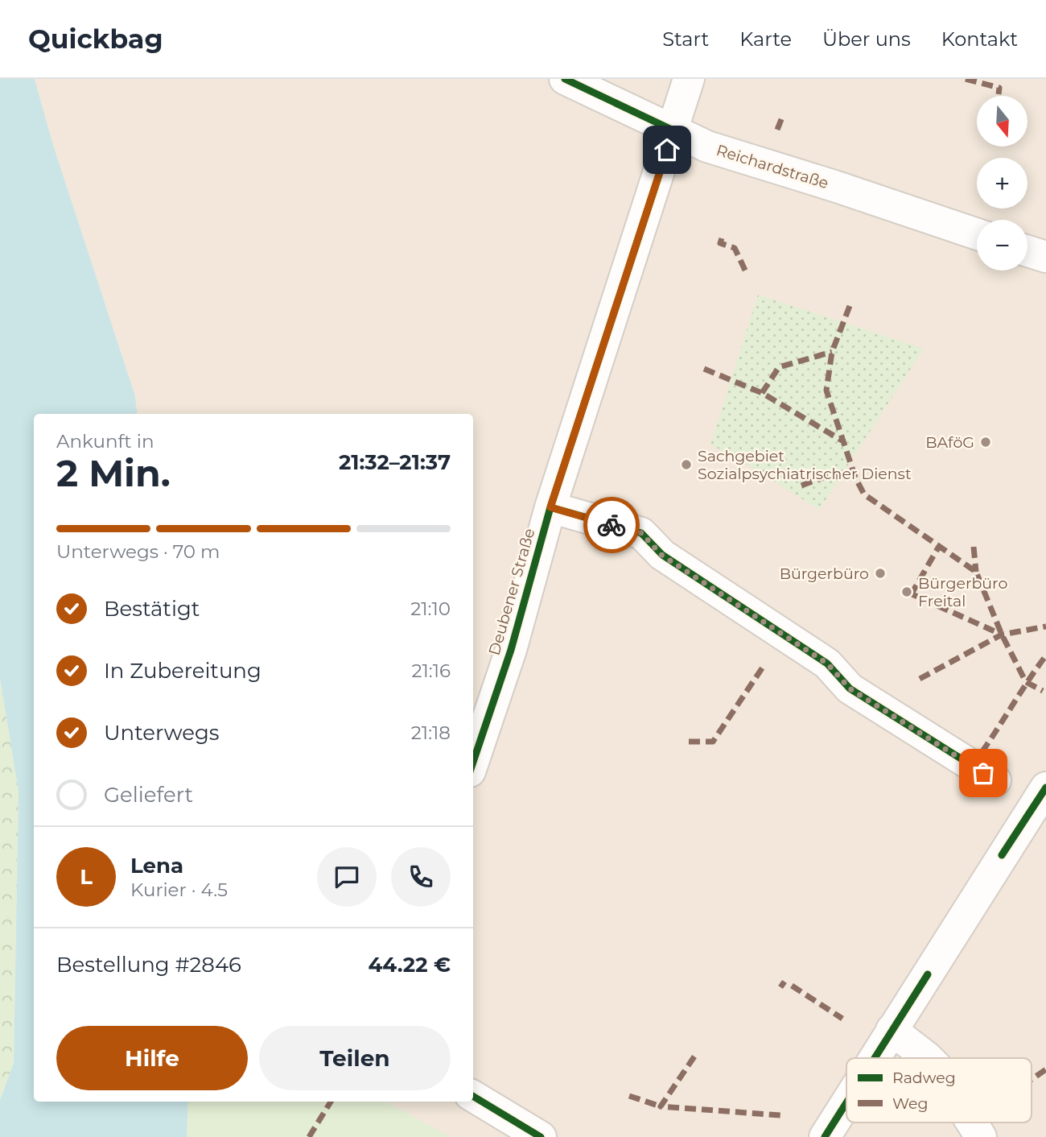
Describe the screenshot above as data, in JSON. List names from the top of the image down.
{
  "streets": {
    "street": ["Reichardstraße", "Deubener Straße"]
  },
  "crossings": [
    ["Reichardstraße", "Deubener Straße"]
  ],
  "places": [
    "BAföG",
    "Sachgebiet Sozialpsychiatrischer Dienst",
    "Bürgerbüro",
    "Bürgerbüro Freital"
  ],
  "legend": ["Radweg", "Weg"],
  "north": "bottom",
  "page": {
    "header": "Quickbag",
    "nav": [
      "Start",
      "Karte",
      "Über uns",
      "Kontakt"
    ],
    "map_buttons": ["+", "−"],
    "heading": ["2 Min.", "Ankunft in", "21:32–21:37"],
    "panel": [
      "Lena",
      "Kurier · 4.5",
      "Bestellung #2846",
      "44.22 €"
    ],
    "bar": "Unterwegs · 70 m",
    "list": [
      ["Bestätigt", "21:10"],
      ["In Zubereitung", "21:16"],
      ["Unterwegs", "21:18"],
      "Geliefert"
    ],
    "round": "L",
    "buttons": ["Hilfe", "Teilen"]
  }
}
